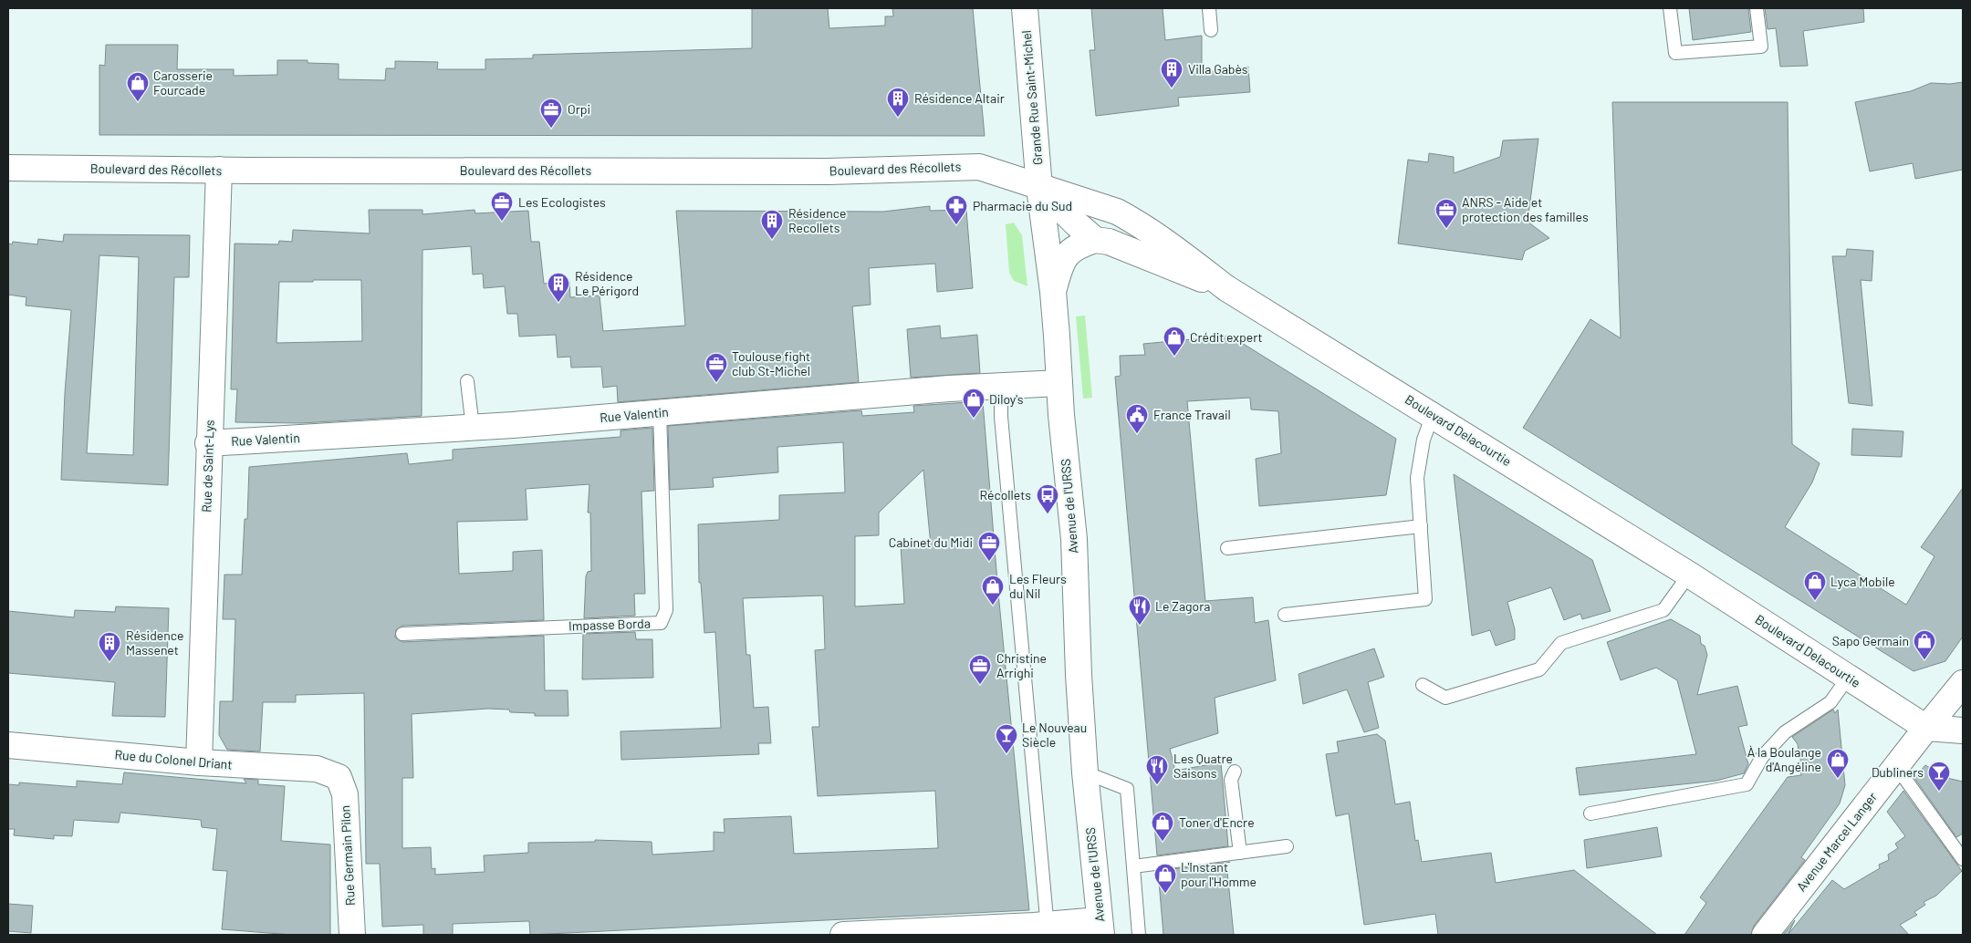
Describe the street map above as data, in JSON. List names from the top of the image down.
{
  "streets": {
    "main road": [
      "Grande Rue Saint-Michel",
      "Boulevard des Récollets",
      "Rue Valentin",
      "Boulevard Delacourtie",
      "Rue de Saint-Lys",
      "Avenue de l'URSS",
      "Rue du Colonel Driant",
      "Avenue Marcel Langer",
      "Rue Germain Pilon"
    ],
    "lane": ["Impasse Borda"]
  },
  "crossings": [
    ["Grande Rue Saint-Michel", "Boulevard des Récollets"],
    ["Grande Rue Saint-Michel", "Boulevard Delacourtie"],
    ["Grande Rue Saint-Michel", "Avenue de l'URSS"],
    ["Boulevard des Récollets", "Boulevard Delacourtie"],
    ["Boulevard des Récollets", "Rue de Saint-Lys"],
    ["Boulevard des Récollets", "Avenue de l'URSS"],
    ["Rue Valentin", "Rue de Saint-Lys"],
    ["Rue Valentin", "Avenue de l'URSS"],
    ["Rue Valentin", "Impasse Borda"],
    ["Boulevard Delacourtie", "Avenue de l'URSS"],
    ["Boulevard Delacourtie", "Avenue Marcel Langer"],
    ["Rue de Saint-Lys", "Rue du Colonel Driant"],
    ["Rue du Colonel Driant", "Rue Germain Pilon"]
  ],
  "places": {
    "building": [
      "Villa Gabès",
      "Résidence Altair",
      "Résidence Recollets",
      "Résidence Le Périgord",
      "Résidence Massenet"
    ],
    "shop": [
      "Carosserie Fourcade",
      "Crédit expert",
      "Diloy's",
      "Lyca Mobile",
      "Les Fleurs du Nil",
      "Sapo Germain",
      "À la Boulange d'Angéline",
      "Toner d'Encre",
      "L'Instant pour l'Homme"
    ],
    "office": [
      "Orpi",
      "Les Ecologistes",
      "ANRS - Aide et protection des familles",
      "Toulouse fight club St-Michel",
      "Cabinet du Midi",
      "Christine Arrighi"
    ],
    "pharmacy": ["Pharmacie du Sud"],
    "public building": ["France Travail"],
    "bus stop": ["Récollets"],
    "restaurant": ["Le Zagora", "Les Quatre Saisons"],
    "bar": ["Le Nouveau Siècle", "Dubliners"]
  }
}
